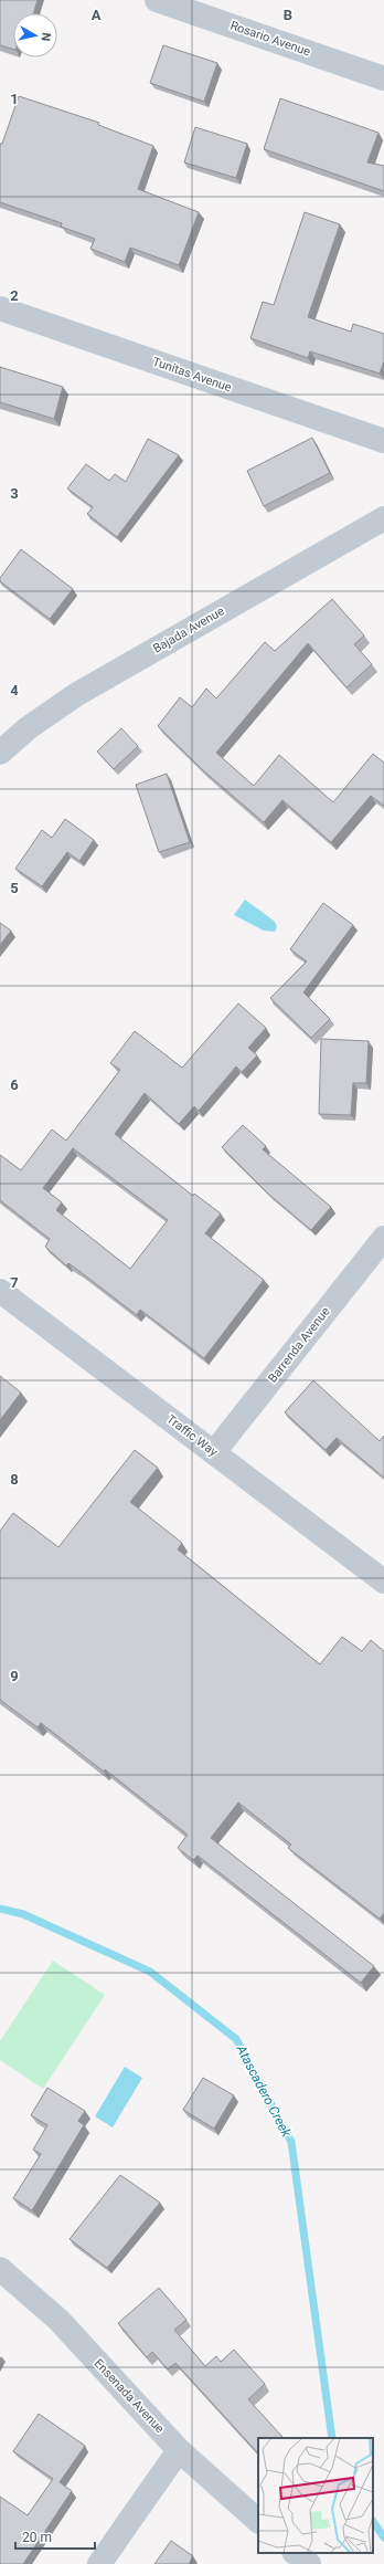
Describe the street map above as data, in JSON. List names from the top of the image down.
{
  "streets": {
    "street": [
      "Rosario Avenue",
      "Tunitas Avenue",
      "Bajada Avenue",
      "Barrenda Avenue",
      "Traffic Way",
      "Ensenada Avenue"
    ]
  },
  "crossings": [
    ["Barrenda Avenue", "Traffic Way"]
  ],
  "water": ["Atascadero Creek"],
  "scale_bar": "20 m",
  "north": "right",
  "grid": {
    "columns": ["A", "B"],
    "rows": [
      "1",
      "2",
      "3",
      "4",
      "5",
      "6",
      "7",
      "8",
      "9"
    ]
  }
}
